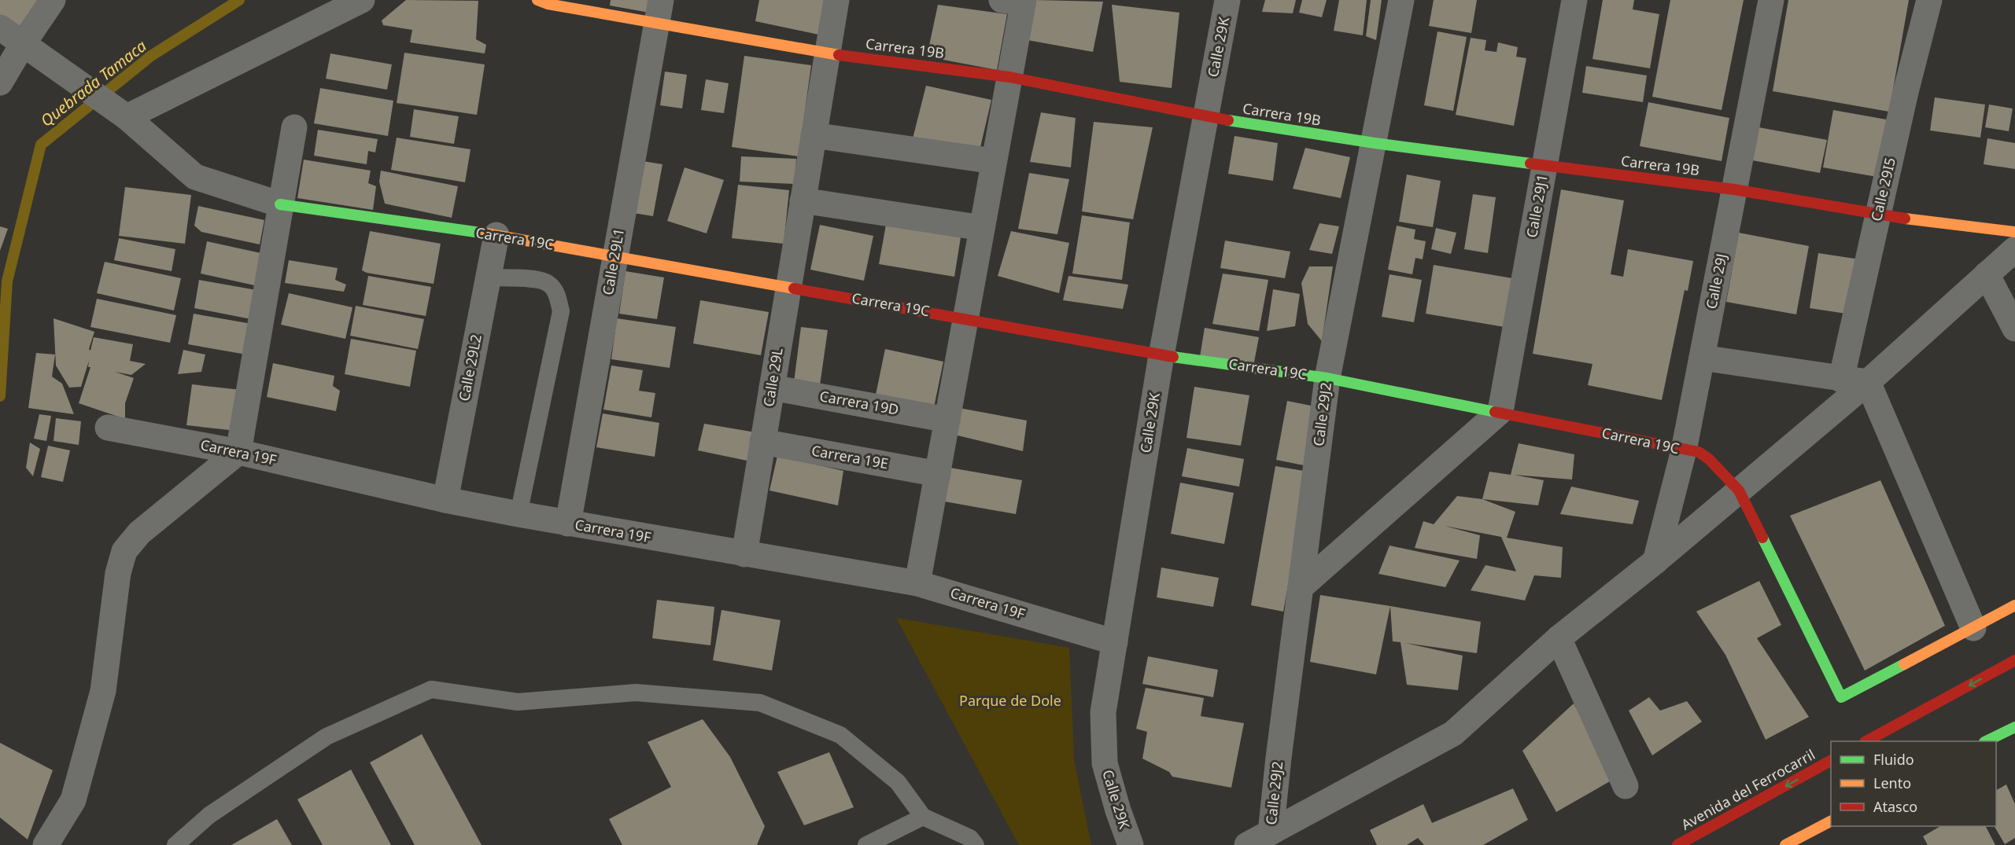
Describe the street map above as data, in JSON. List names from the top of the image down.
{
  "streets": {
    "street": [
      "Calle 29K",
      "Carrera 19B",
      "Calle 29I5",
      "Calle 29J1",
      "Carrera 19C",
      "Calle 29L1",
      "Calle 29J",
      "Calle 29L2",
      "Calle 29L",
      "Carrera 19D",
      "Calle 29J2",
      "Carrera 19F",
      "Carrera 19E",
      "Avenida del Ferrocarril"
    ]
  },
  "crossings": [
    ["Calle 29K", "Carrera 19B"],
    ["Calle 29K", "Carrera 19C"],
    ["Calle 29K", "Carrera 19F"],
    ["Carrera 19B", "Calle 29I5"],
    ["Carrera 19B", "Calle 29J1"],
    ["Carrera 19B", "Calle 29L1"],
    ["Carrera 19B", "Calle 29J"],
    ["Carrera 19B", "Calle 29L"],
    ["Carrera 19B", "Calle 29J2"],
    ["Calle 29J1", "Carrera 19C"],
    ["Carrera 19C", "Calle 29L1"],
    ["Carrera 19C", "Calle 29J"],
    ["Carrera 19C", "Calle 29L2"],
    ["Carrera 19C", "Calle 29L"],
    ["Carrera 19C", "Calle 29J2"],
    ["Calle 29L1", "Carrera 19F"],
    ["Calle 29L2", "Carrera 19F"],
    ["Calle 29L", "Carrera 19D"],
    ["Calle 29L", "Carrera 19F"],
    ["Calle 29L", "Carrera 19E"]
  ],
  "one_way": ["Avenida del Ferrocarril"],
  "water": ["Quebrada Tamaca"],
  "parks": ["Parque de Dole"],
  "legend": ["Fluido", "Lento", "Atasco"]
}
